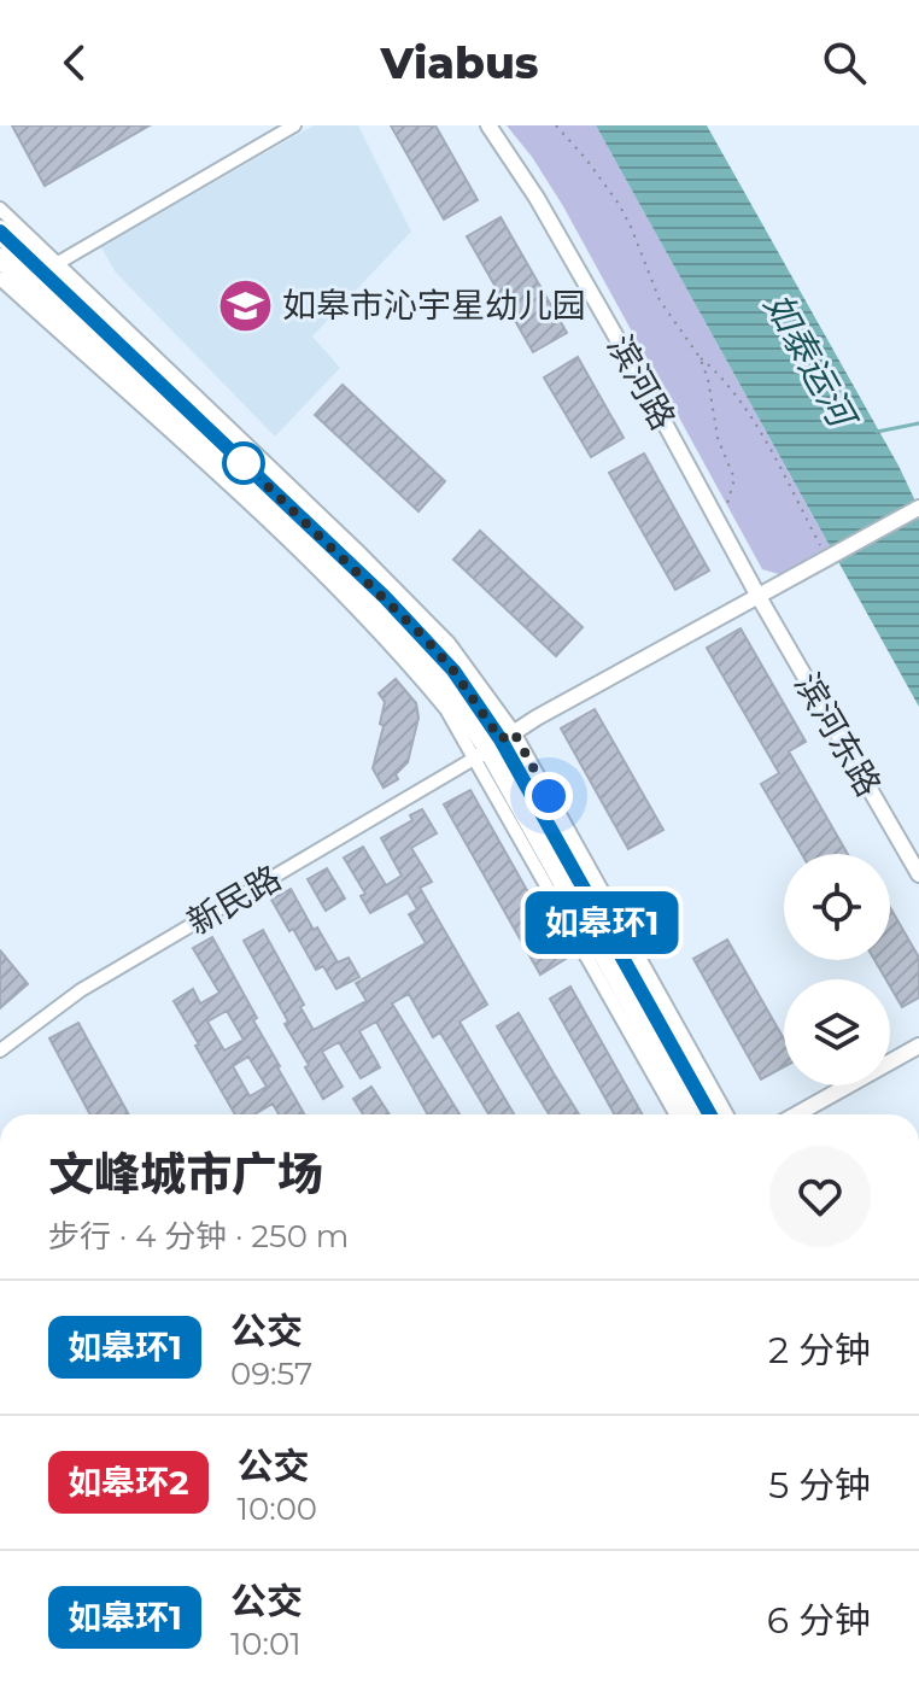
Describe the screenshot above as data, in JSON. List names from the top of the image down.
{
  "streets": {
    "street": ["滨河路", "滨河东路", "新民路"]
  },
  "crossings": [
    ["滨河路", "滨河东路"]
  ],
  "water": ["如泰运河"],
  "places": {
    "school or university": ["如皋市沁宇星幼儿园"]
  },
  "lines": ["bus line 如皋环1"],
  "page": {
    "header": "Viabus",
    "on_map": "如皋环1",
    "heading": ["文峰城市广场", "步行 · 4 分钟 · 250 m"],
    "list": [
      {
        "mark": "如皋环1",
        "name": "公交",
        "note": "09:57",
        "value": "2 分钟"
      },
      {
        "mark": "如皋环2",
        "name": "公交",
        "note": "10:00",
        "value": "5 分钟"
      },
      {
        "mark": "如皋环1",
        "name": "公交",
        "note": "10:01",
        "value": "6 分钟"
      }
    ]
  }
}
